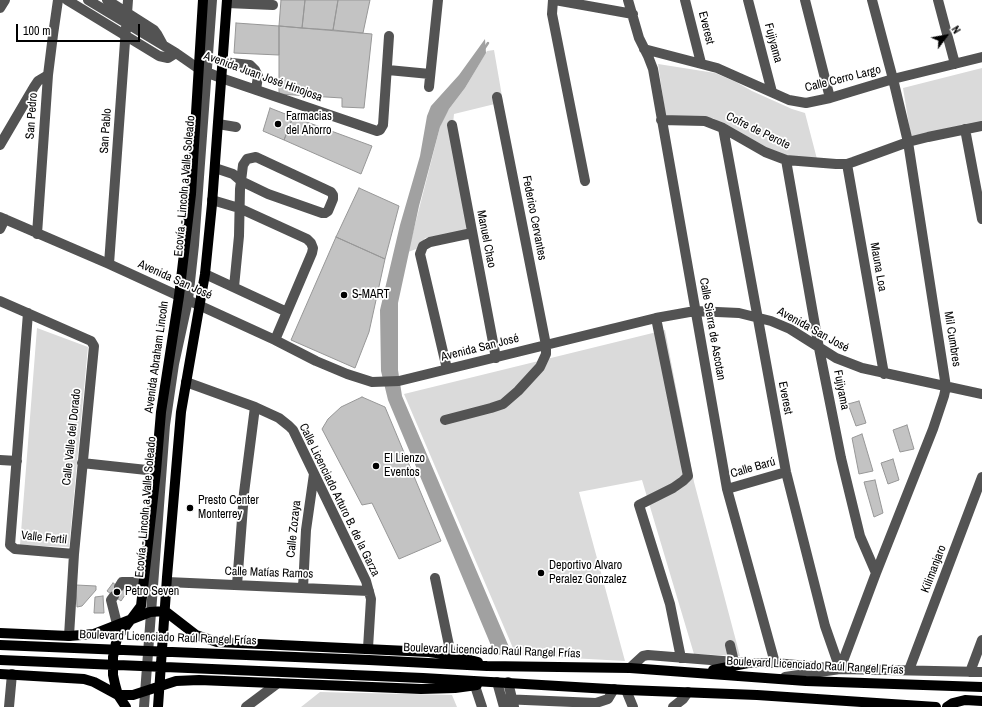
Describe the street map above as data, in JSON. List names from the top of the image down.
{
  "streets": {
    "main road": ["Avenida Abraham Lincoln", "Boulevard Licenciado Raúl Rangel Frías"],
    "street": [
      "Everest",
      "Fujiyama",
      "Avenida Juan José Hinojosa",
      "Calle Cerro Largo",
      "San Pedro",
      "San Pablo",
      "Cofre de Perote",
      "Federico Cervantes",
      "Manuel Chao",
      "Mauna Loa",
      "Avenida San José",
      "Calle Sierra de Ascotan",
      "Mil Cumbres",
      "Calle Valle del Dorado",
      "Calle Barú",
      "Calle Licenciado Arturo B. de la Garza",
      "Calle Zozaya",
      "Valle Fertil",
      "Kilimanjaro",
      "Calle Matías Ramos"
    ]
  },
  "crossings": [
    ["Everest", "Calle Cerro Largo"],
    ["Everest", "Cofre de Perote"],
    ["Everest", "Avenida San José"],
    ["Everest", "Mil Cumbres"],
    ["Everest", "Calle Barú"],
    ["Everest", "Boulevard Licenciado Raúl Rangel Frías"],
    ["Fujiyama", "Calle Cerro Largo"],
    ["Fujiyama", "Cofre de Perote"],
    ["Fujiyama", "Avenida San José"],
    ["Fujiyama", "Mil Cumbres"],
    ["Avenida Juan José Hinojosa", "San Pablo"],
    ["Avenida Juan José Hinojosa", "Avenida Abraham Lincoln"],
    ["Calle Cerro Largo", "Calle Sierra de Ascotan"],
    ["Calle Cerro Largo", "Mil Cumbres"],
    ["San Pedro", "Avenida San José"],
    ["San Pablo", "Avenida San José"],
    ["Cofre de Perote", "Mauna Loa"],
    ["Cofre de Perote", "Calle Sierra de Ascotan"],
    ["Cofre de Perote", "Mil Cumbres"],
    ["Federico Cervantes", "Avenida San José"],
    ["Manuel Chao", "Avenida San José"],
    ["Mauna Loa", "Avenida San José"],
    ["Avenida San José", "Calle Sierra de Ascotan"],
    ["Avenida San José", "Mil Cumbres"],
    ["Avenida San José", "Avenida Abraham Lincoln"],
    ["Calle Sierra de Ascotan", "Calle Barú"],
    ["Mil Cumbres", "Boulevard Licenciado Raúl Rangel Frías"],
    ["Calle Valle del Dorado", "Valle Fertil"],
    ["Calle Licenciado Arturo B. de la Garza", "Calle Zozaya"],
    ["Calle Licenciado Arturo B. de la Garza", "Calle Matías Ramos"],
    ["Calle Zozaya", "Calle Matías Ramos"],
    ["Kilimanjaro", "Boulevard Licenciado Raúl Rangel Frías"]
  ],
  "places": [
    "Farmacias del Ahorro",
    "S-MART",
    "El Lienzo Eventos",
    "Presto Center Monterrey",
    "Deportivo Alvaro Peralez Gonzalez",
    "Petro Seven"
  ],
  "scale_bar": "100 m",
  "north": "top right"
}
